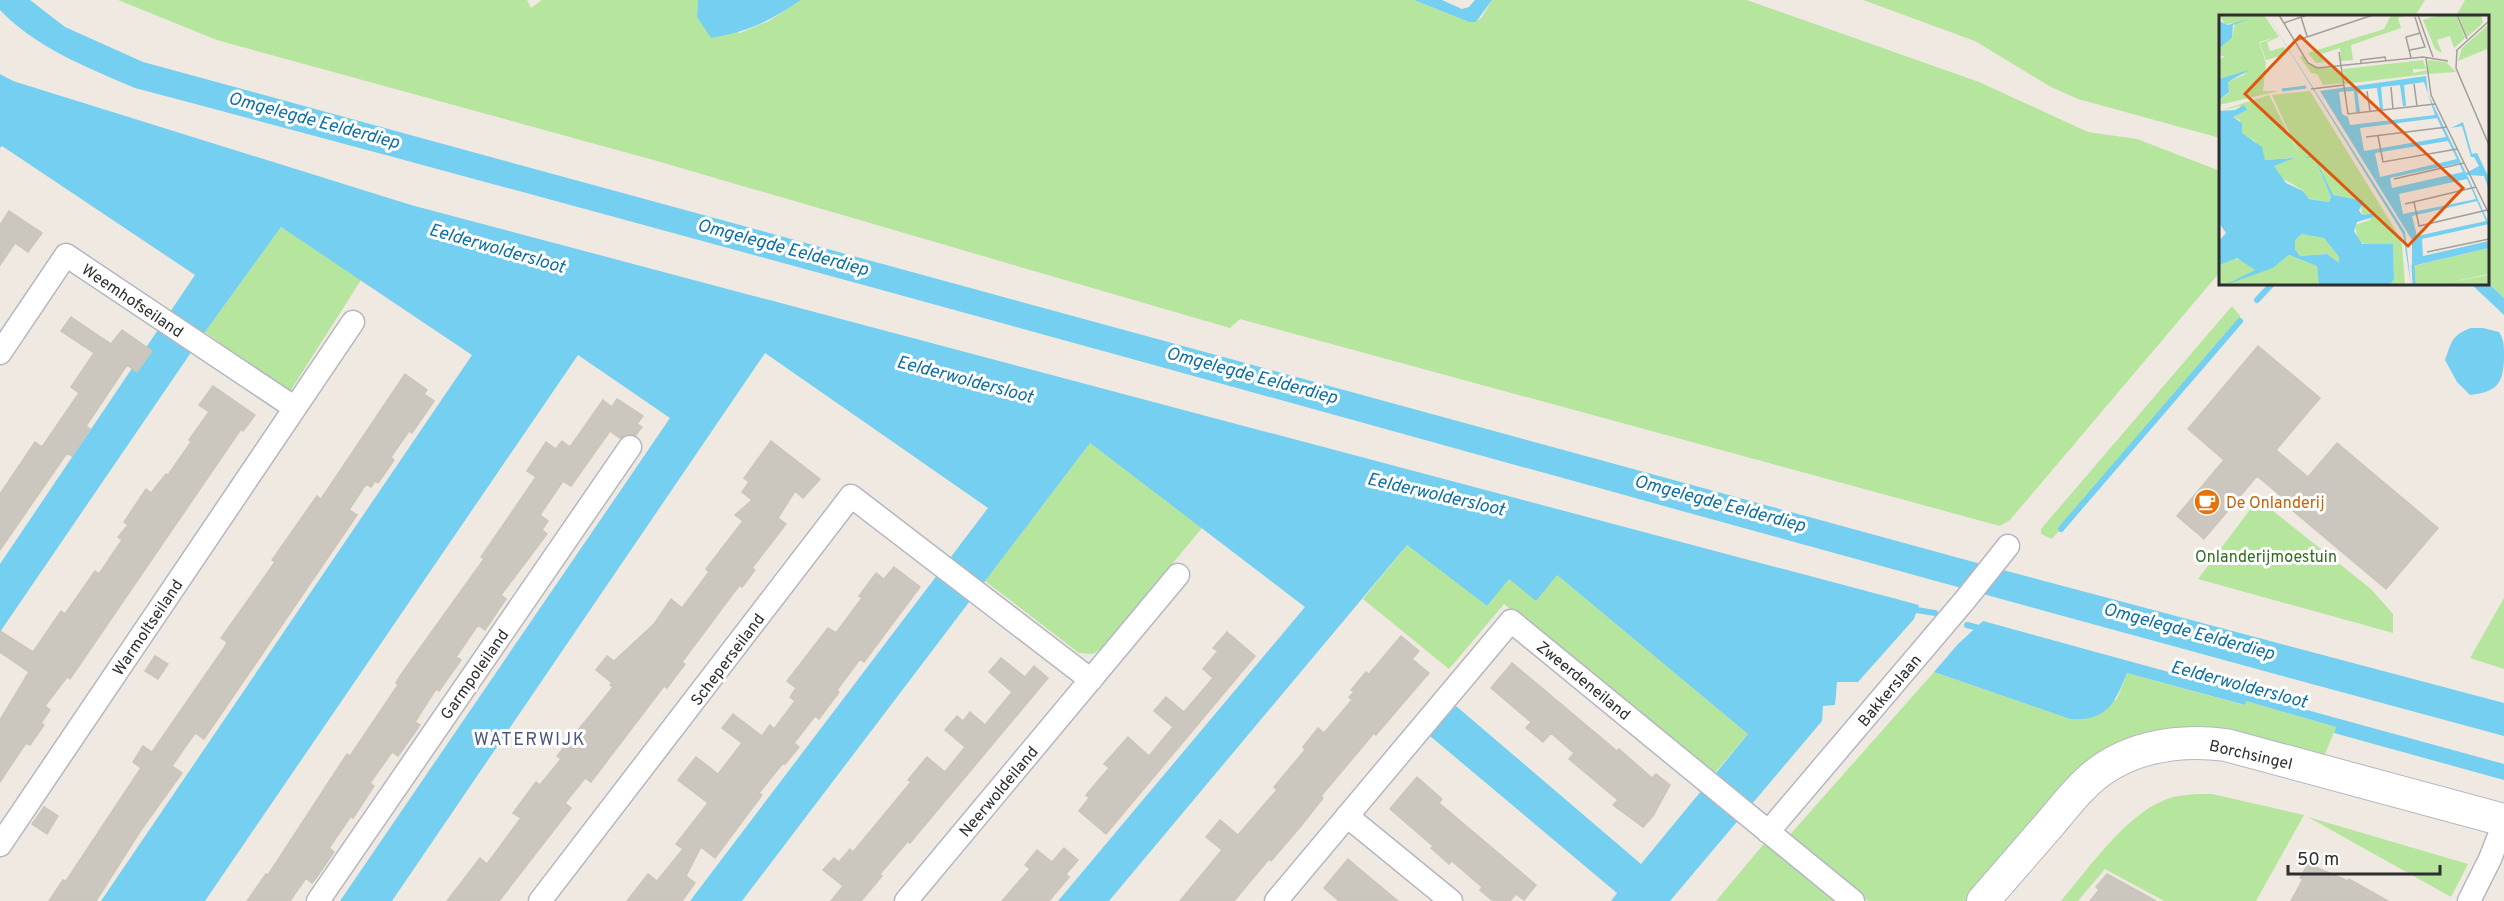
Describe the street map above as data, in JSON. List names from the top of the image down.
{
  "streets": {
    "main road": ["Borchsingel"],
    "street": [
      "Weemhofseiland",
      "Warmoltseiland",
      "Scheperseiland",
      "Garmpoleiland",
      "Zweerdeneiland",
      "Bakkerslaan",
      "Neerwoldeiland"
    ]
  },
  "crossings": [
    ["Weemhofseiland", "Warmoltseiland"],
    ["Scheperseiland", "Neerwoldeiland"],
    ["Zweerdeneiland", "Bakkerslaan"]
  ],
  "districts": ["WATERWIJK"],
  "water": ["Omgelegde Eelderdiep", "Eelderwoldersloot"],
  "parks": ["Onlanderijmoestuin"],
  "places": {
    "cafe": ["De Onlanderij"]
  },
  "scale_bar": "50 m"
}
